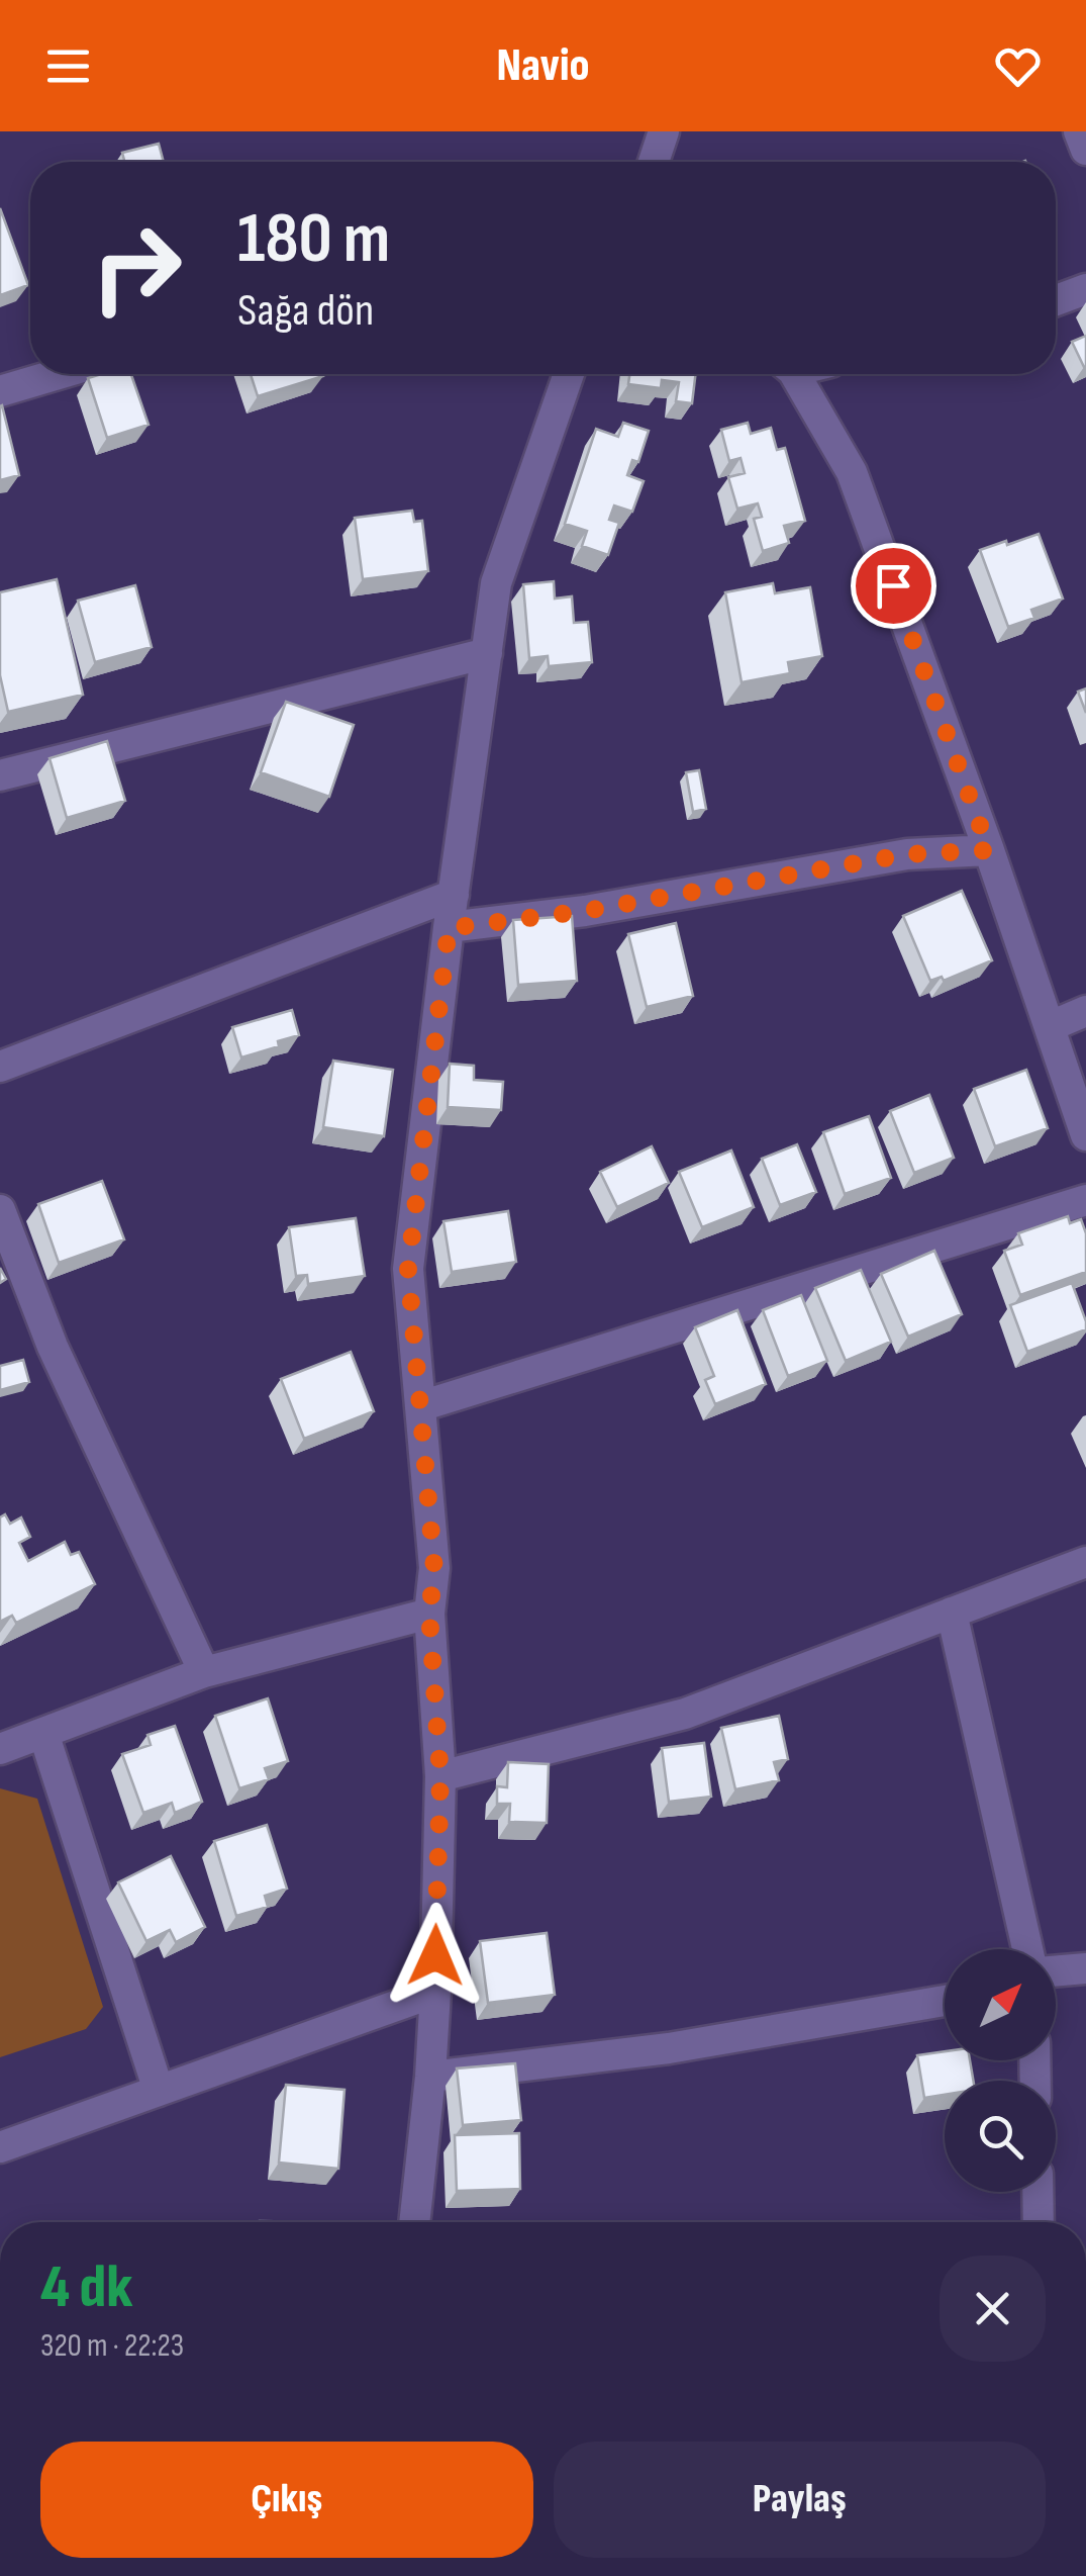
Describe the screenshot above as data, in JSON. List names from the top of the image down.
{
  "north": "top right",
  "page": {
    "header": "Navio",
    "turn": ["180 m", "Sağa dön"],
    "heading": ["4 dk", "320 m · 22:23"],
    "buttons": ["Çıkış", "Paylaş"]
  }
}
